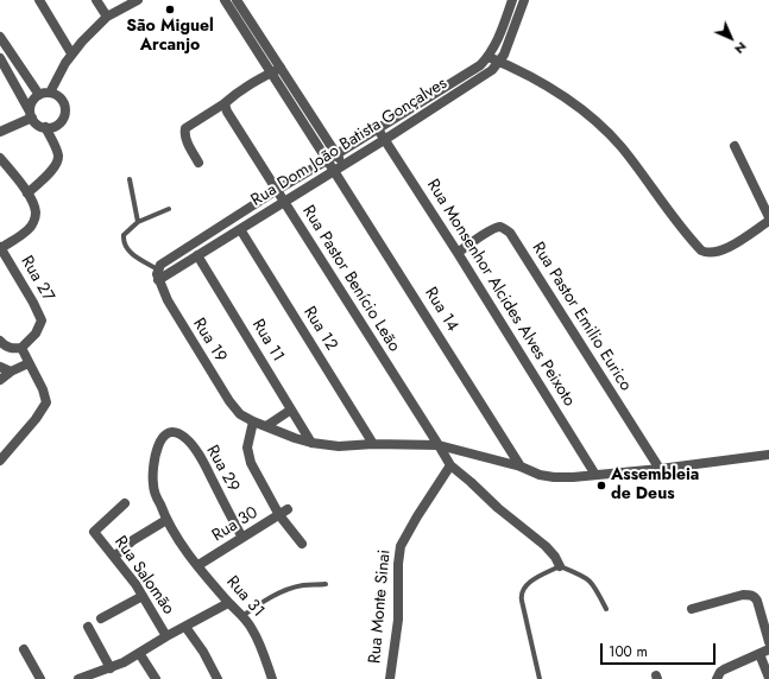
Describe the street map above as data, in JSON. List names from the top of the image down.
{
  "streets": {
    "street": [
      "Rua Dom João Batista Gonçalves",
      "Rua 27",
      "Rua Pastor Benício Leão",
      "Rua Monsenhor Alcides Alves Peixoto",
      "Rua 14",
      "Rua Pastor Emilio Eurico",
      "Rua 12",
      "Rua 19",
      "Rua 11",
      "Rua 29",
      "Rua 30",
      "Rua Salomão",
      "Rua 31",
      "Rua Monte Sinai"
    ]
  },
  "crossings": [
    ["Rua Dom João Batista Gonçalves", "Rua Pastor Benício Leão"],
    ["Rua Dom João Batista Gonçalves", "Rua Monsenhor Alcides Alves Peixoto"],
    ["Rua Dom João Batista Gonçalves", "Rua 14"],
    ["Rua Dom João Batista Gonçalves", "Rua 12"],
    ["Rua Dom João Batista Gonçalves", "Rua 19"],
    ["Rua Dom João Batista Gonçalves", "Rua 11"],
    ["Rua Pastor Benício Leão", "Rua Monte Sinai"],
    ["Rua Monsenhor Alcides Alves Peixoto", "Rua Pastor Emilio Eurico"],
    ["Rua 29", "Rua 30"],
    ["Rua 29", "Rua 31"],
    ["Rua 30", "Rua 31"]
  ],
  "places": ["São Miguel Arcanjo", "Assembleia de Deus"],
  "scale_bar": "100 m",
  "north": "bottom right"
}
